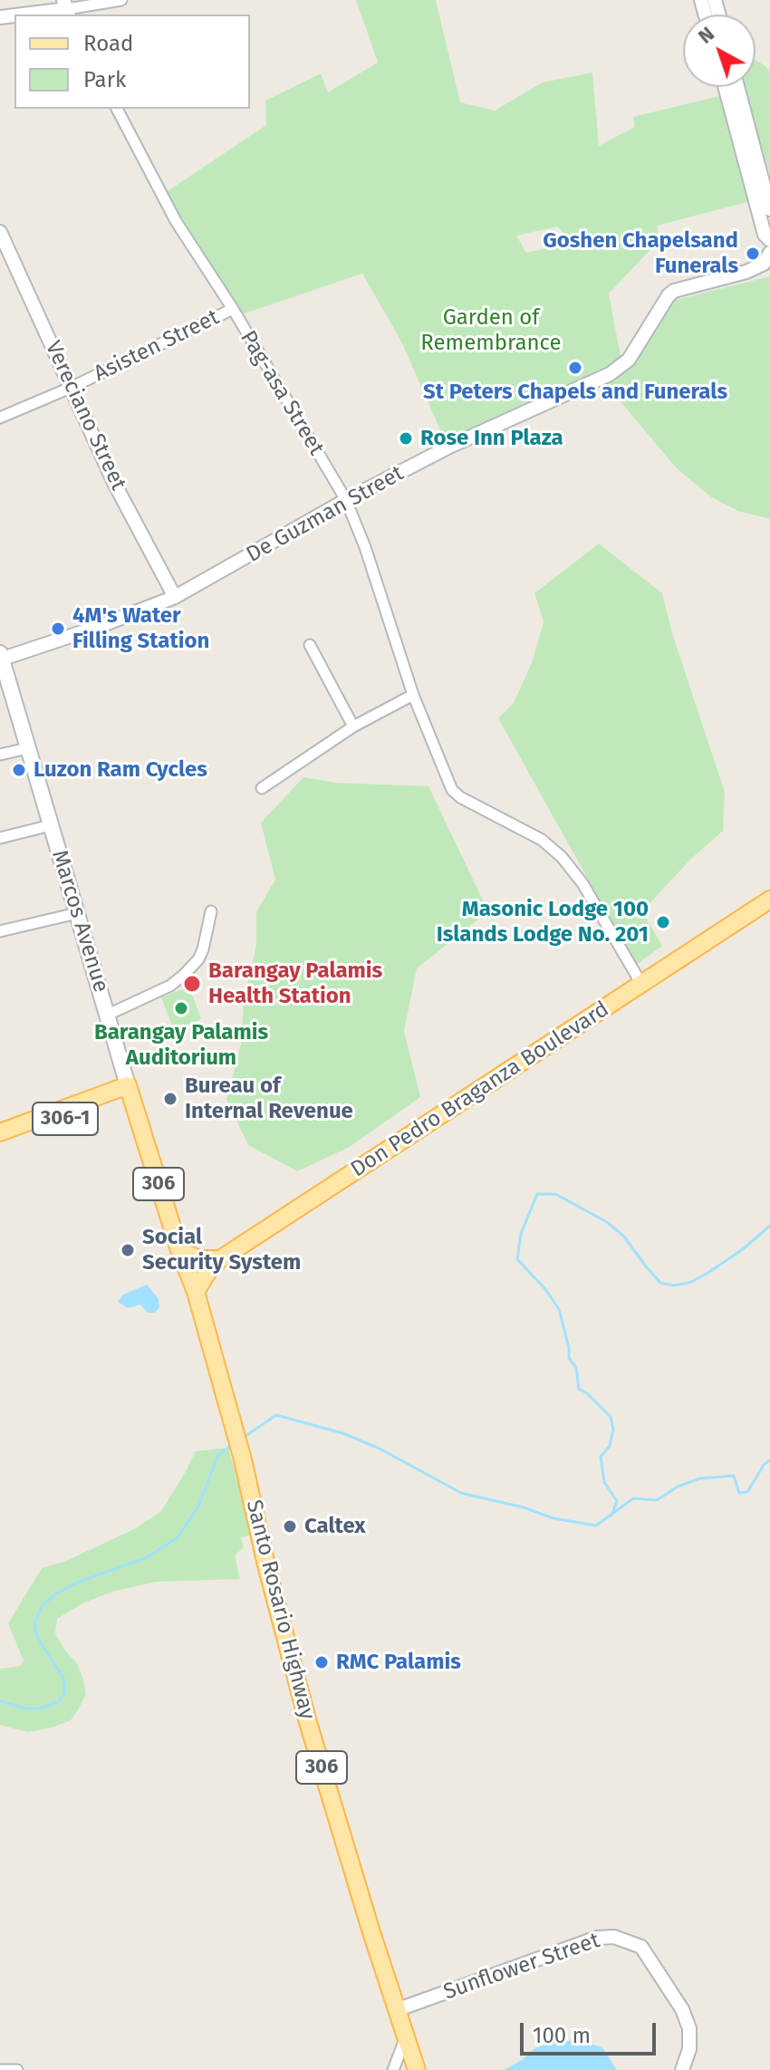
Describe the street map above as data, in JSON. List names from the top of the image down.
{
  "streets": {
    "main road": [
      "Marcos Avenue",
      "Don Pedro Braganza Boulevard",
      "306-1",
      "306",
      "Santo Rosario Highway"
    ],
    "street": [
      "Asisten Street",
      "Pag-asa Street",
      "Vereciano Street",
      "De Guzman Street",
      "Sunflower Street"
    ]
  },
  "crossings": [
    ["Asisten Street", "Pag-asa Street"],
    ["Asisten Street", "Vereciano Street"],
    ["Pag-asa Street", "De Guzman Street"],
    ["Pag-asa Street", "Don Pedro Braganza Boulevard"],
    ["Vereciano Street", "De Guzman Street"],
    ["De Guzman Street", "Marcos Avenue"],
    ["Marcos Avenue", "Don Pedro Braganza Boulevard"],
    ["Marcos Avenue", "306-1"],
    ["Marcos Avenue", "Santo Rosario Highway"],
    ["Don Pedro Braganza Boulevard", "Santo Rosario Highway"],
    ["Santo Rosario Highway", "Sunflower Street"]
  ],
  "parks": ["Garden of Remembrance"],
  "places": [
    "Goshen Chapelsand Funerals",
    "St Peters Chapels and Funerals",
    "Rose Inn Plaza",
    "4M's Water Filling Station",
    "Luzon Ram Cycles",
    "Masonic Lodge 100 Islands Lodge No. 201",
    "Barangay Palamis Health Station",
    "Barangay Palamis Auditorium",
    "Bureau of Internal Revenue",
    "Social Security System",
    "Caltex",
    "RMC Palamis"
  ],
  "legend": ["Road", "Park"],
  "scale_bar": "100 m",
  "north": "top left"
}
